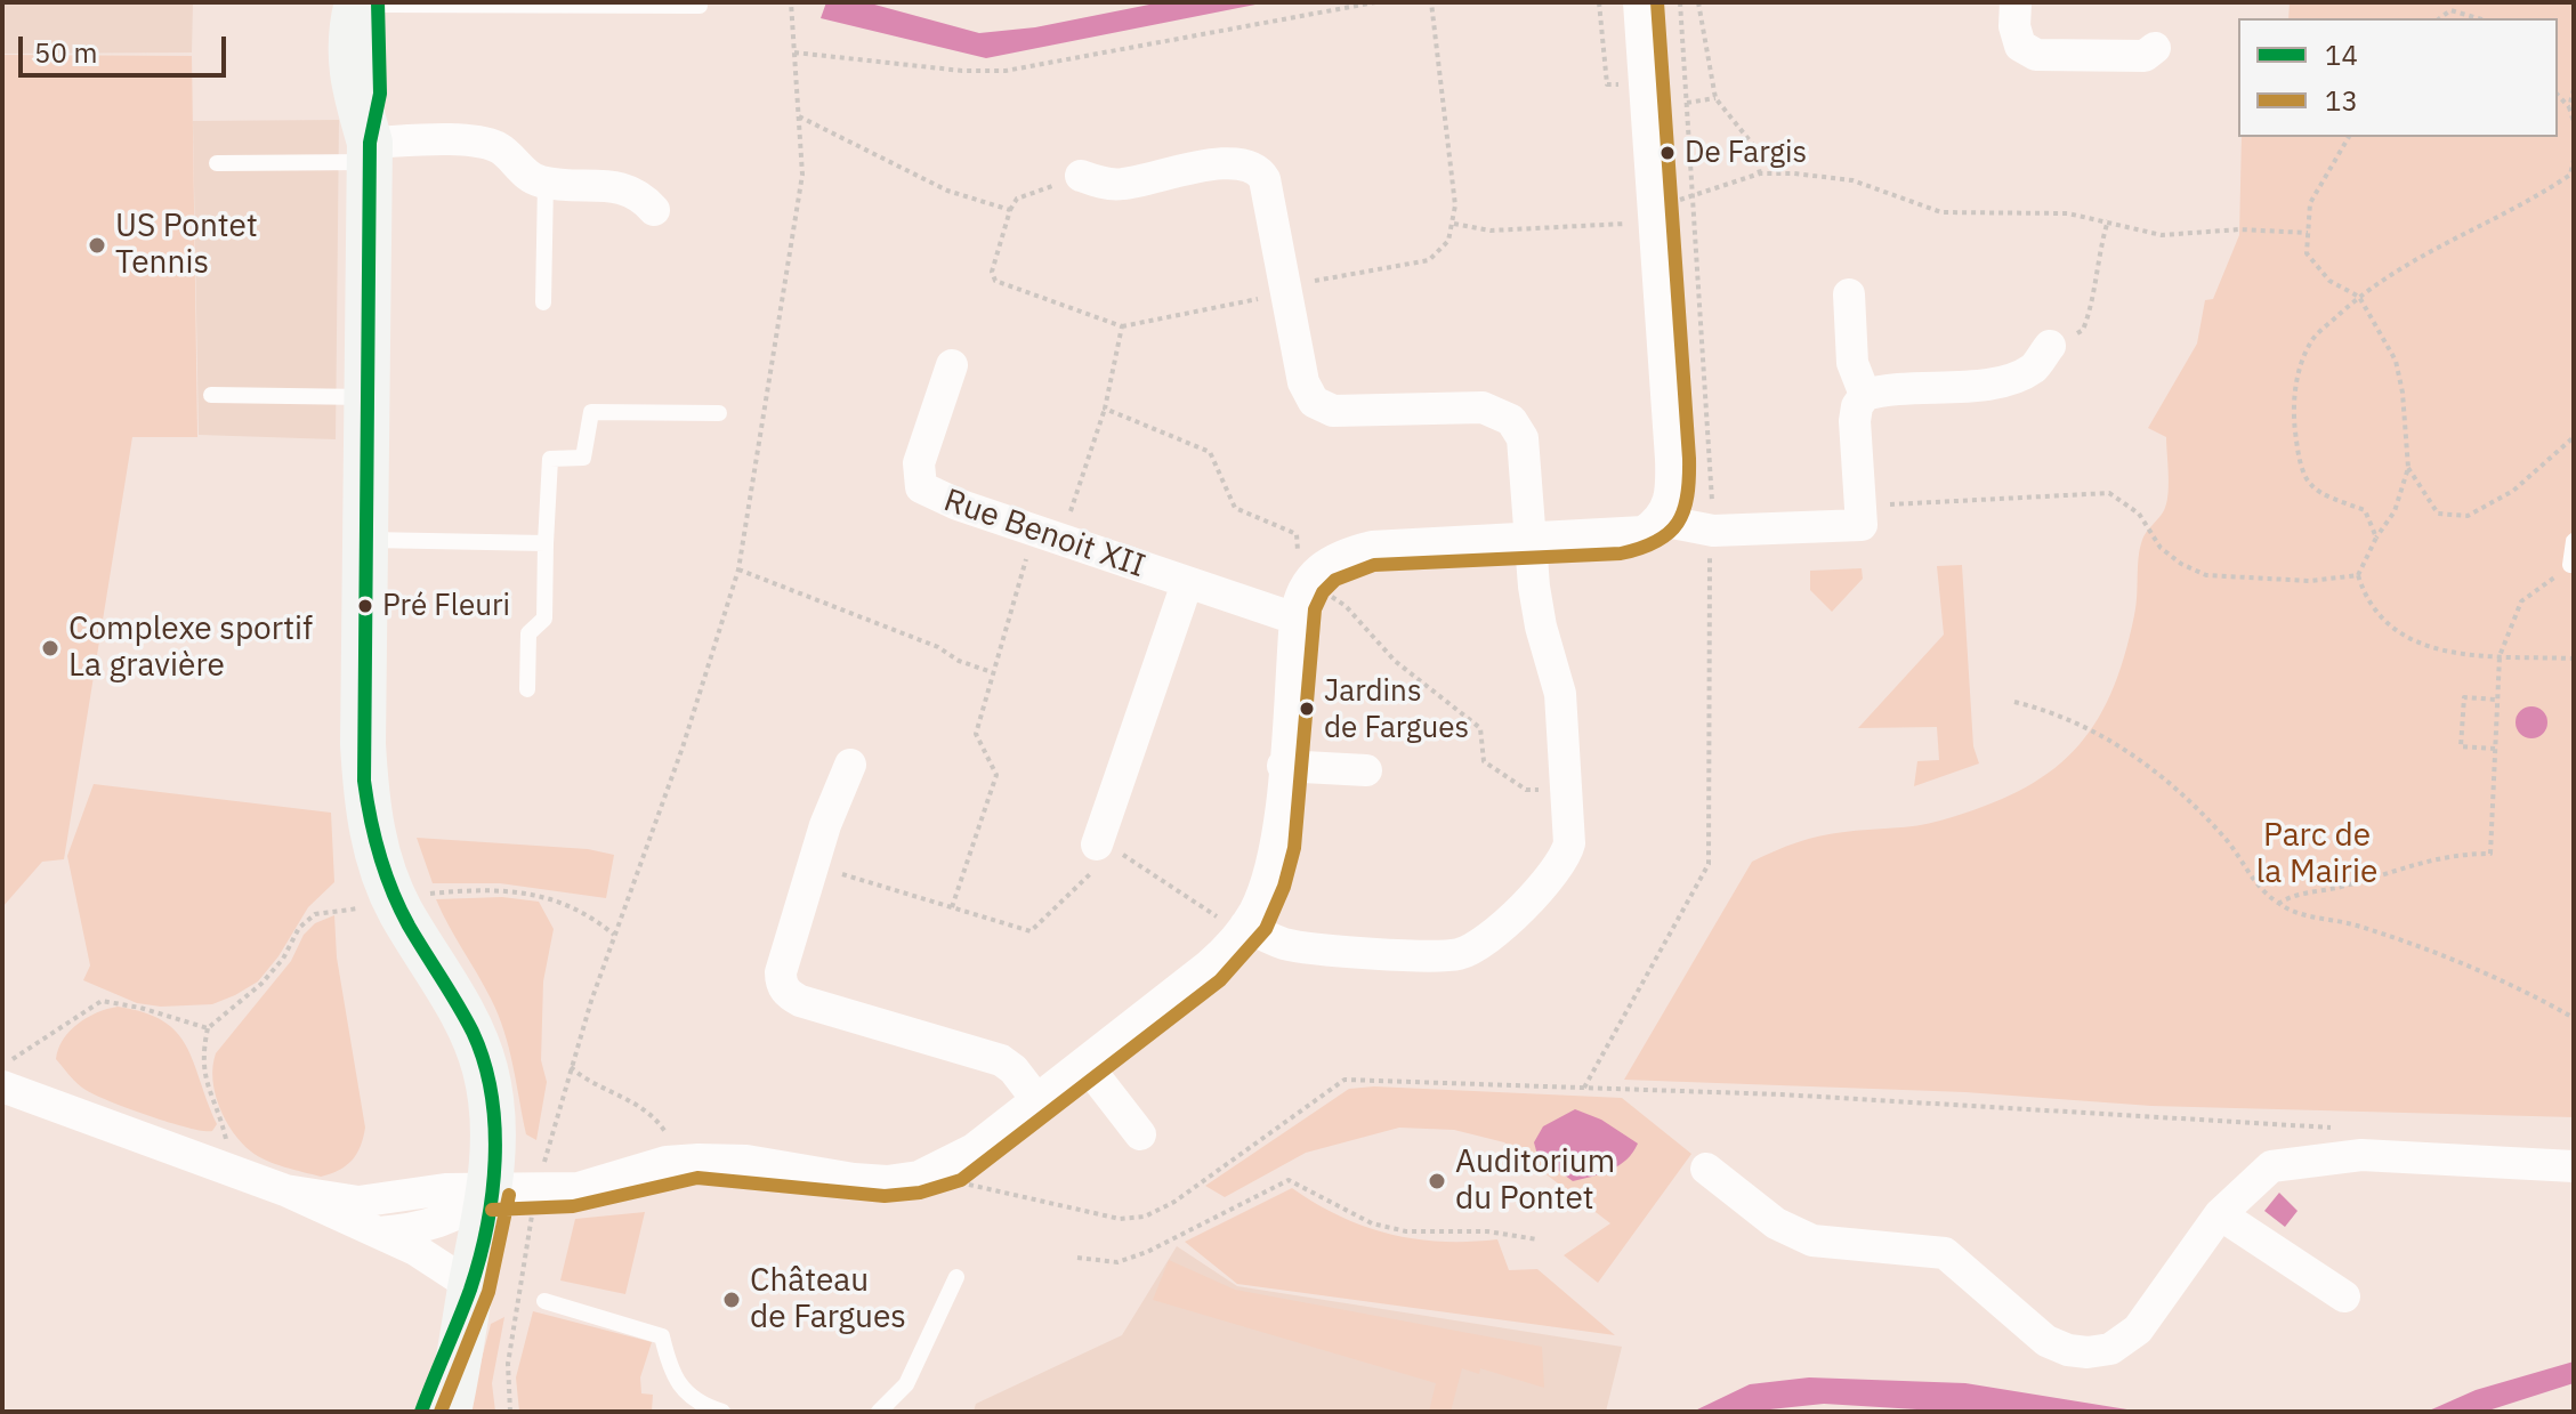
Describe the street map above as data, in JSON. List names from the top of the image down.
{
  "streets": {
    "street": ["Rue Benoit XII"]
  },
  "parks": ["Parc de la Mairie"],
  "places": [
    "De Fargis",
    "US Pontet Tennis",
    "Pré Fleuri",
    "Complexe sportif La gravière",
    "Jardins de Fargues",
    "Auditorium du Pontet",
    "Château de Fargues"
  ],
  "lines": ["transit line 14", "transit line 13"],
  "legend": ["14", "13"],
  "scale_bar": "50 m"
}
